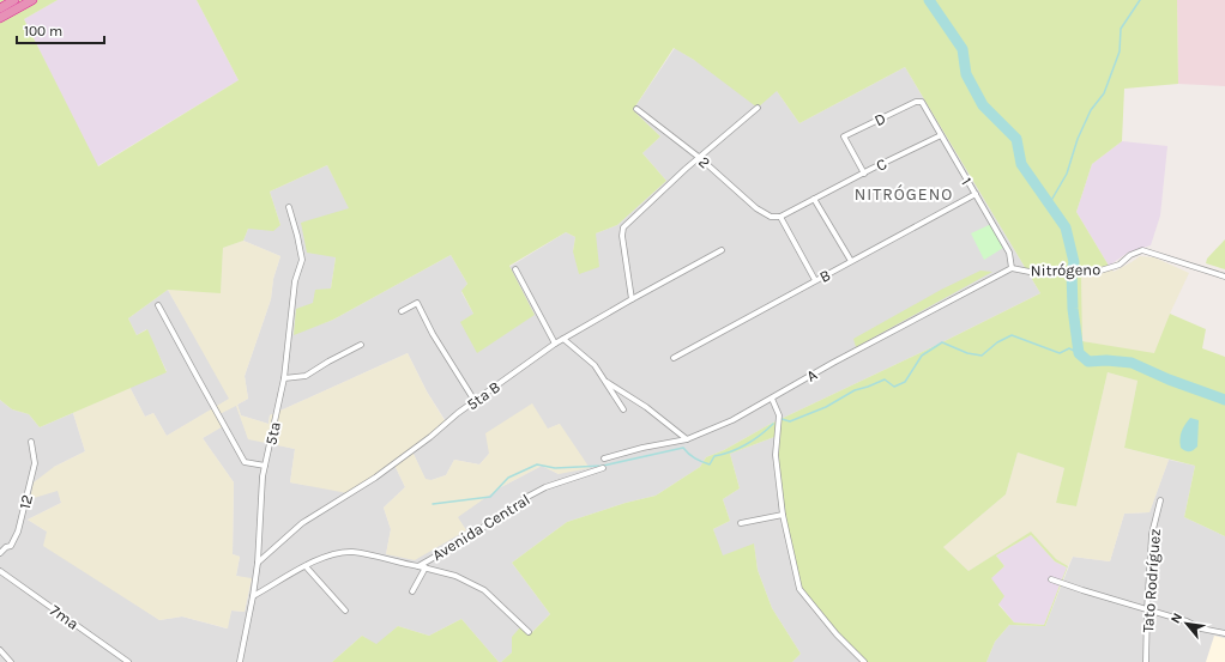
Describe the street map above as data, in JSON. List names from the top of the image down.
{
  "streets": {
    "street": [
      "D",
      "2",
      "C",
      "1",
      "Nitrógeno",
      "B",
      "A",
      "5ta B",
      "5ta",
      "12",
      "Avenida Central",
      "Tato Rodríguez",
      "7ma"
    ]
  },
  "crossings": [
    ["D", "C"],
    ["D", "1"],
    ["2", "C"],
    ["C", "1"],
    ["1", "Nitrógeno"],
    ["1", "B"],
    ["1", "A"],
    ["Nitrógeno", "A"],
    ["5ta B", "5ta"],
    ["5ta", "Avenida Central"]
  ],
  "districts": ["NITRÓGENO"],
  "scale_bar": "100 m",
  "north": "top left"
}
